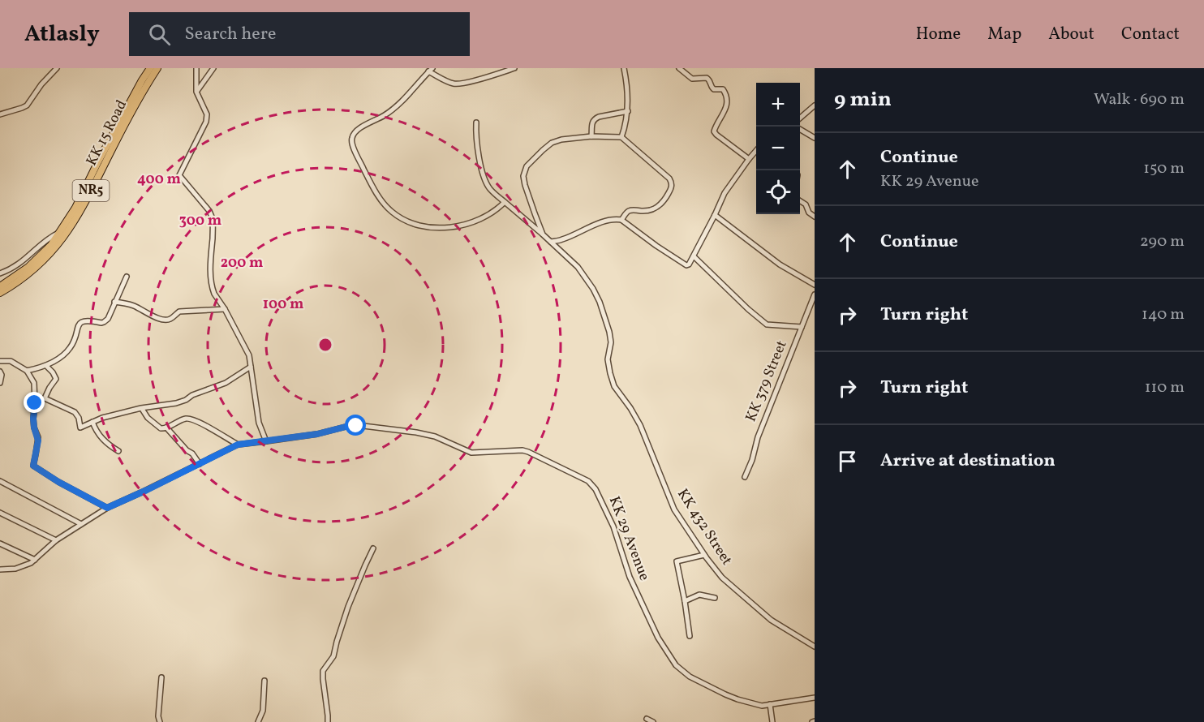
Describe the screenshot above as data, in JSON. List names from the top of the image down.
{
  "streets": {
    "highway": ["KK 15 Road", "NR5"],
    "street": ["KK 379 Street", "KK 432 Street", "KK 29 Avenue"]
  },
  "page": {
    "header": "Atlasly",
    "search": "Search here",
    "nav": [
      "Home",
      "Map",
      "About",
      "Contact"
    ],
    "heading": ["9 min", "Walk · 690 m"],
    "map_buttons": ["+", "−"],
    "list": [
      ["Continue", "KK 29 Avenue", "150 m"],
      ["Continue", "290 m"],
      ["Turn right", "140 m"],
      ["Turn right", "110 m"],
      "Arrive at destination"
    ]
  },
  "rings": [
    "400 m",
    "300 m",
    "200 m",
    "100 m"
  ]
}
